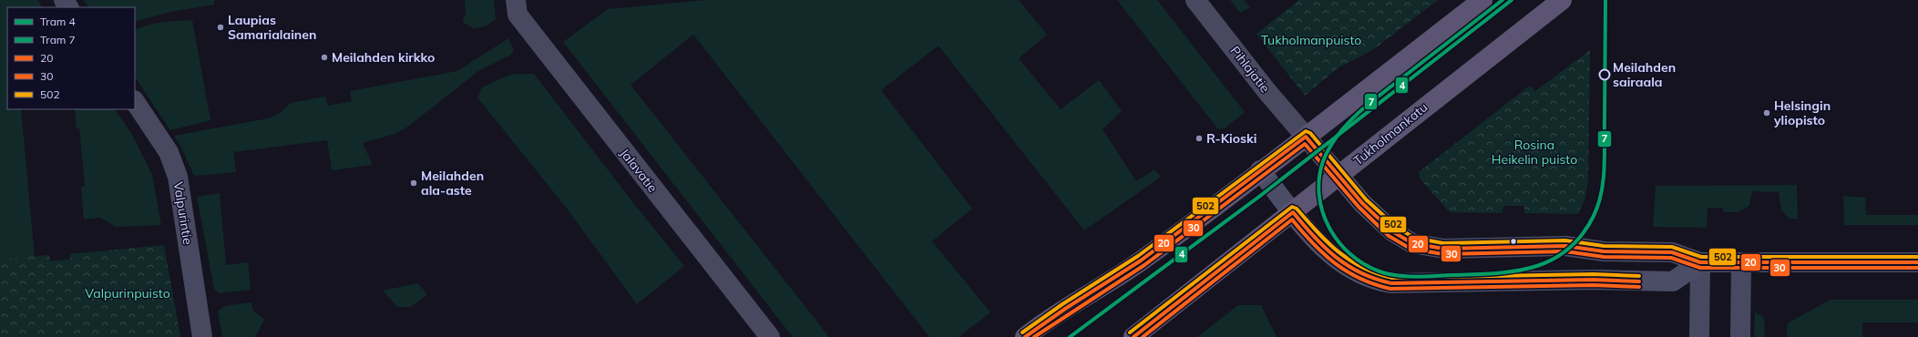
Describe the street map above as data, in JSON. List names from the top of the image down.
{
  "streets": {
    "main road": ["Tukholmankatu"],
    "street": ["Pihlajatie", "Jalavatie", "Valpurintie"]
  },
  "parks": ["Tukholmanpuisto", "Rosina Heikelin puisto", "Valpurinpuisto"],
  "places": [
    "Laupias Samarialainen",
    "Meilahden kirkko",
    "Meilahden sairaala",
    "Helsingin yliopisto",
    "R-Kioski",
    "Meilahden ala-aste"
  ],
  "lines": [
    "tram line 4",
    "tram line 7",
    "transit line 502",
    "transit line 20",
    "transit line 30"
  ],
  "legend": [
    "Tram 4",
    "Tram 7",
    "20",
    "30",
    "502"
  ]
}
